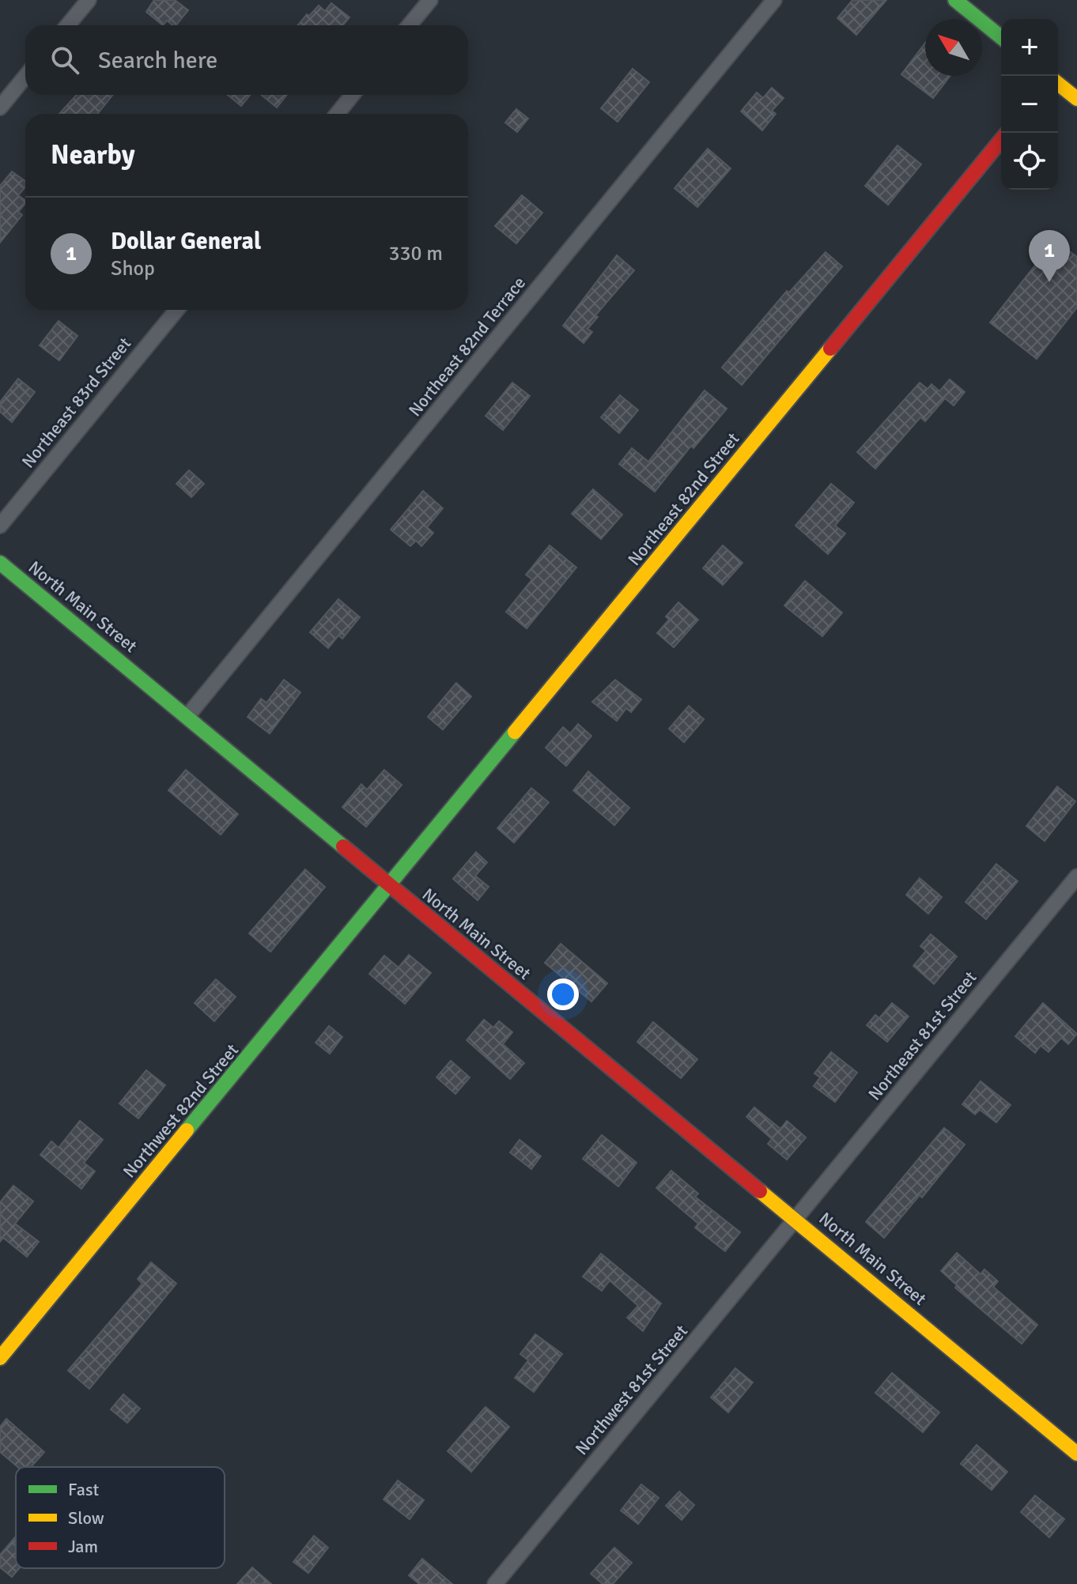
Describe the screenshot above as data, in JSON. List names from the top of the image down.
{
  "streets": {
    "street": [
      "Northeast 82nd Terrace",
      "Northeast 83rd Street",
      "Northeast 82nd Street",
      "North Main Street",
      "Northeast 81st Street",
      "Northwest 82nd Street",
      "Northwest 81st Street"
    ]
  },
  "crossings": [
    ["Northeast 82nd Terrace", "North Main Street"],
    ["Northeast 82nd Street", "North Main Street"],
    ["Northeast 82nd Street", "Northwest 82nd Street"],
    ["North Main Street", "Northeast 81st Street"],
    ["North Main Street", "Northwest 82nd Street"],
    ["North Main Street", "Northwest 81st Street"],
    ["Northeast 81st Street", "Northwest 81st Street"]
  ],
  "legend": ["Fast", "Slow", "Jam"],
  "north": "top left",
  "page": {
    "map_buttons": ["+", "−"],
    "search": "Search here",
    "heading": "Nearby",
    "list": [
      {
        "mark": "1",
        "name": "Dollar General",
        "note": "Shop",
        "value": "330 m"
      }
    ],
    "pins": "1"
  }
}
